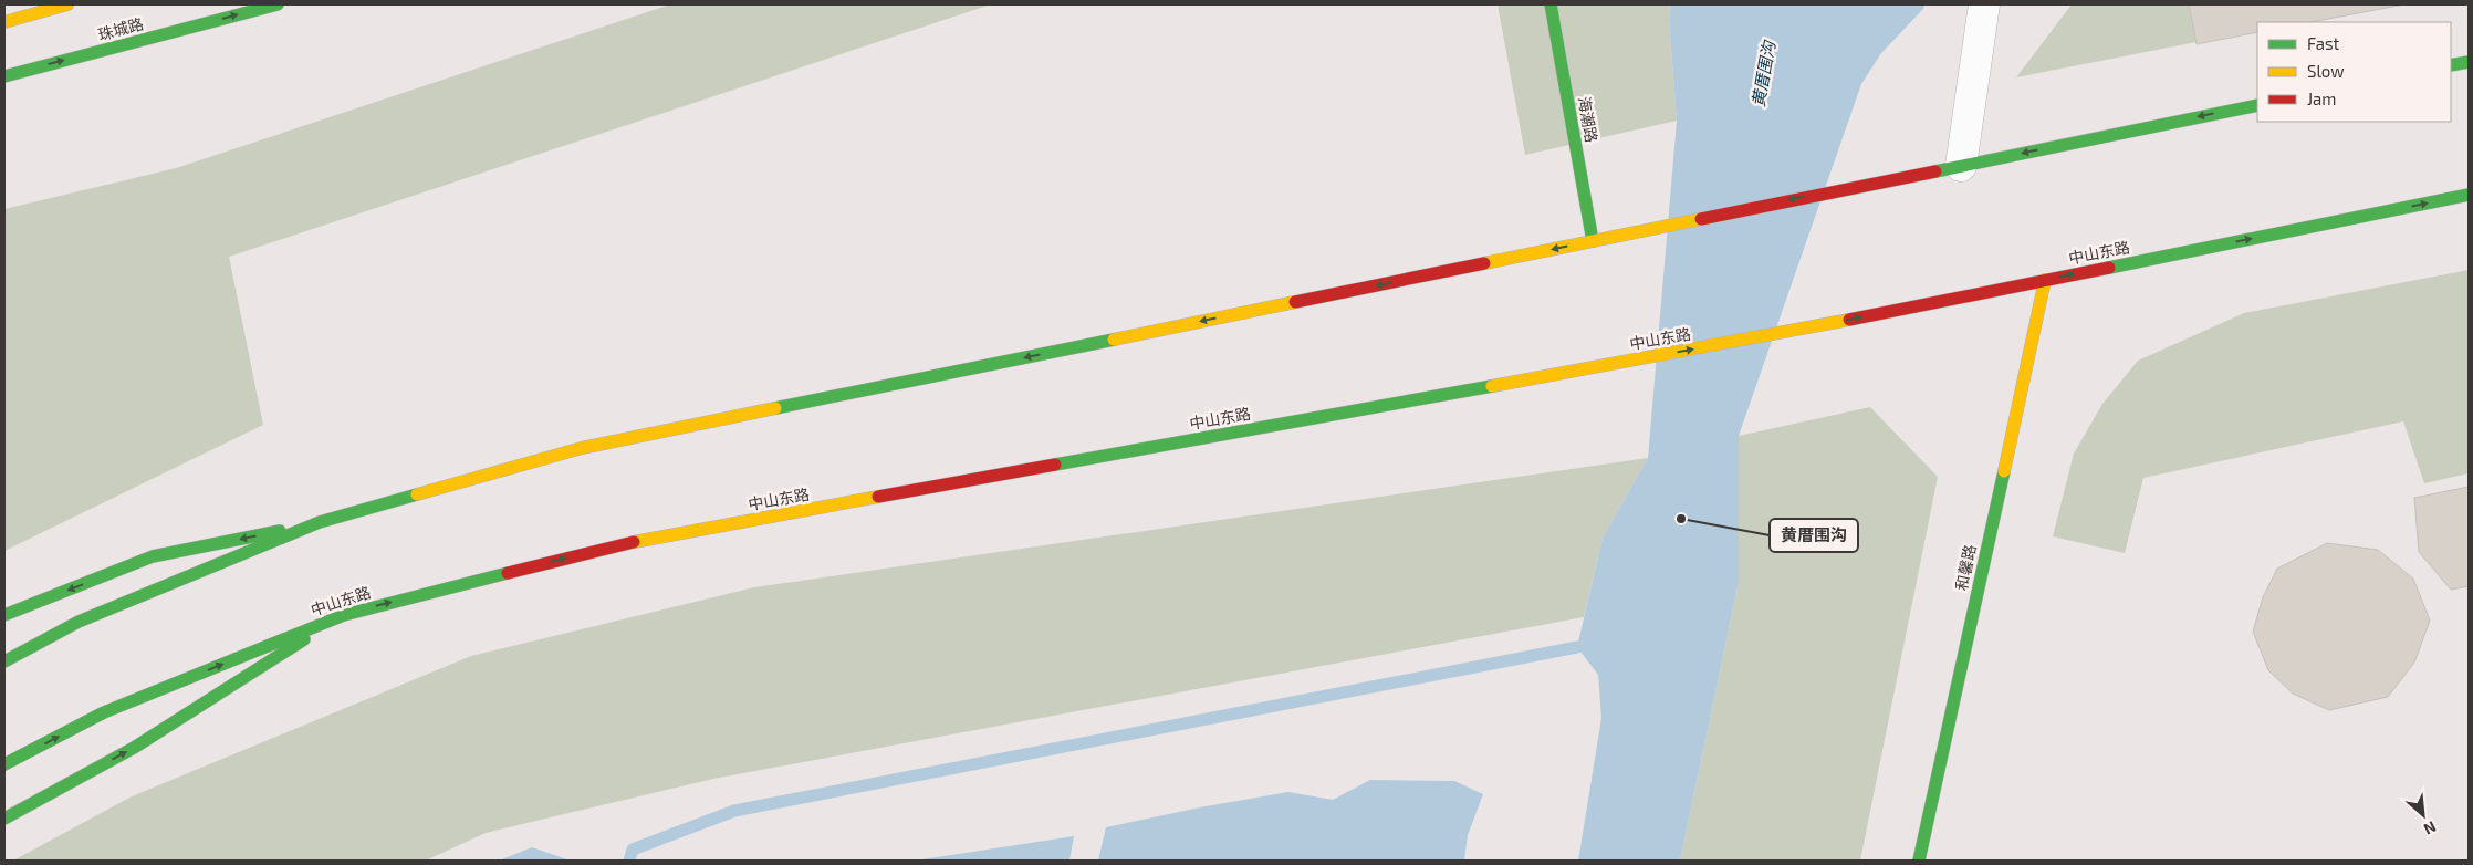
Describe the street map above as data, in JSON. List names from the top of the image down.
{
  "streets": {
    "main road": [
      "珠城路",
      "海潮路",
      "中山东路",
      "和馨路"
    ]
  },
  "crossings": [
    ["中山东路", "和馨路"]
  ],
  "one_way": ["珠城路"],
  "water": ["黄厝围沟"],
  "places": ["黄厝围沟"],
  "legend": ["Fast", "Slow", "Jam"],
  "north": "bottom right"
}
